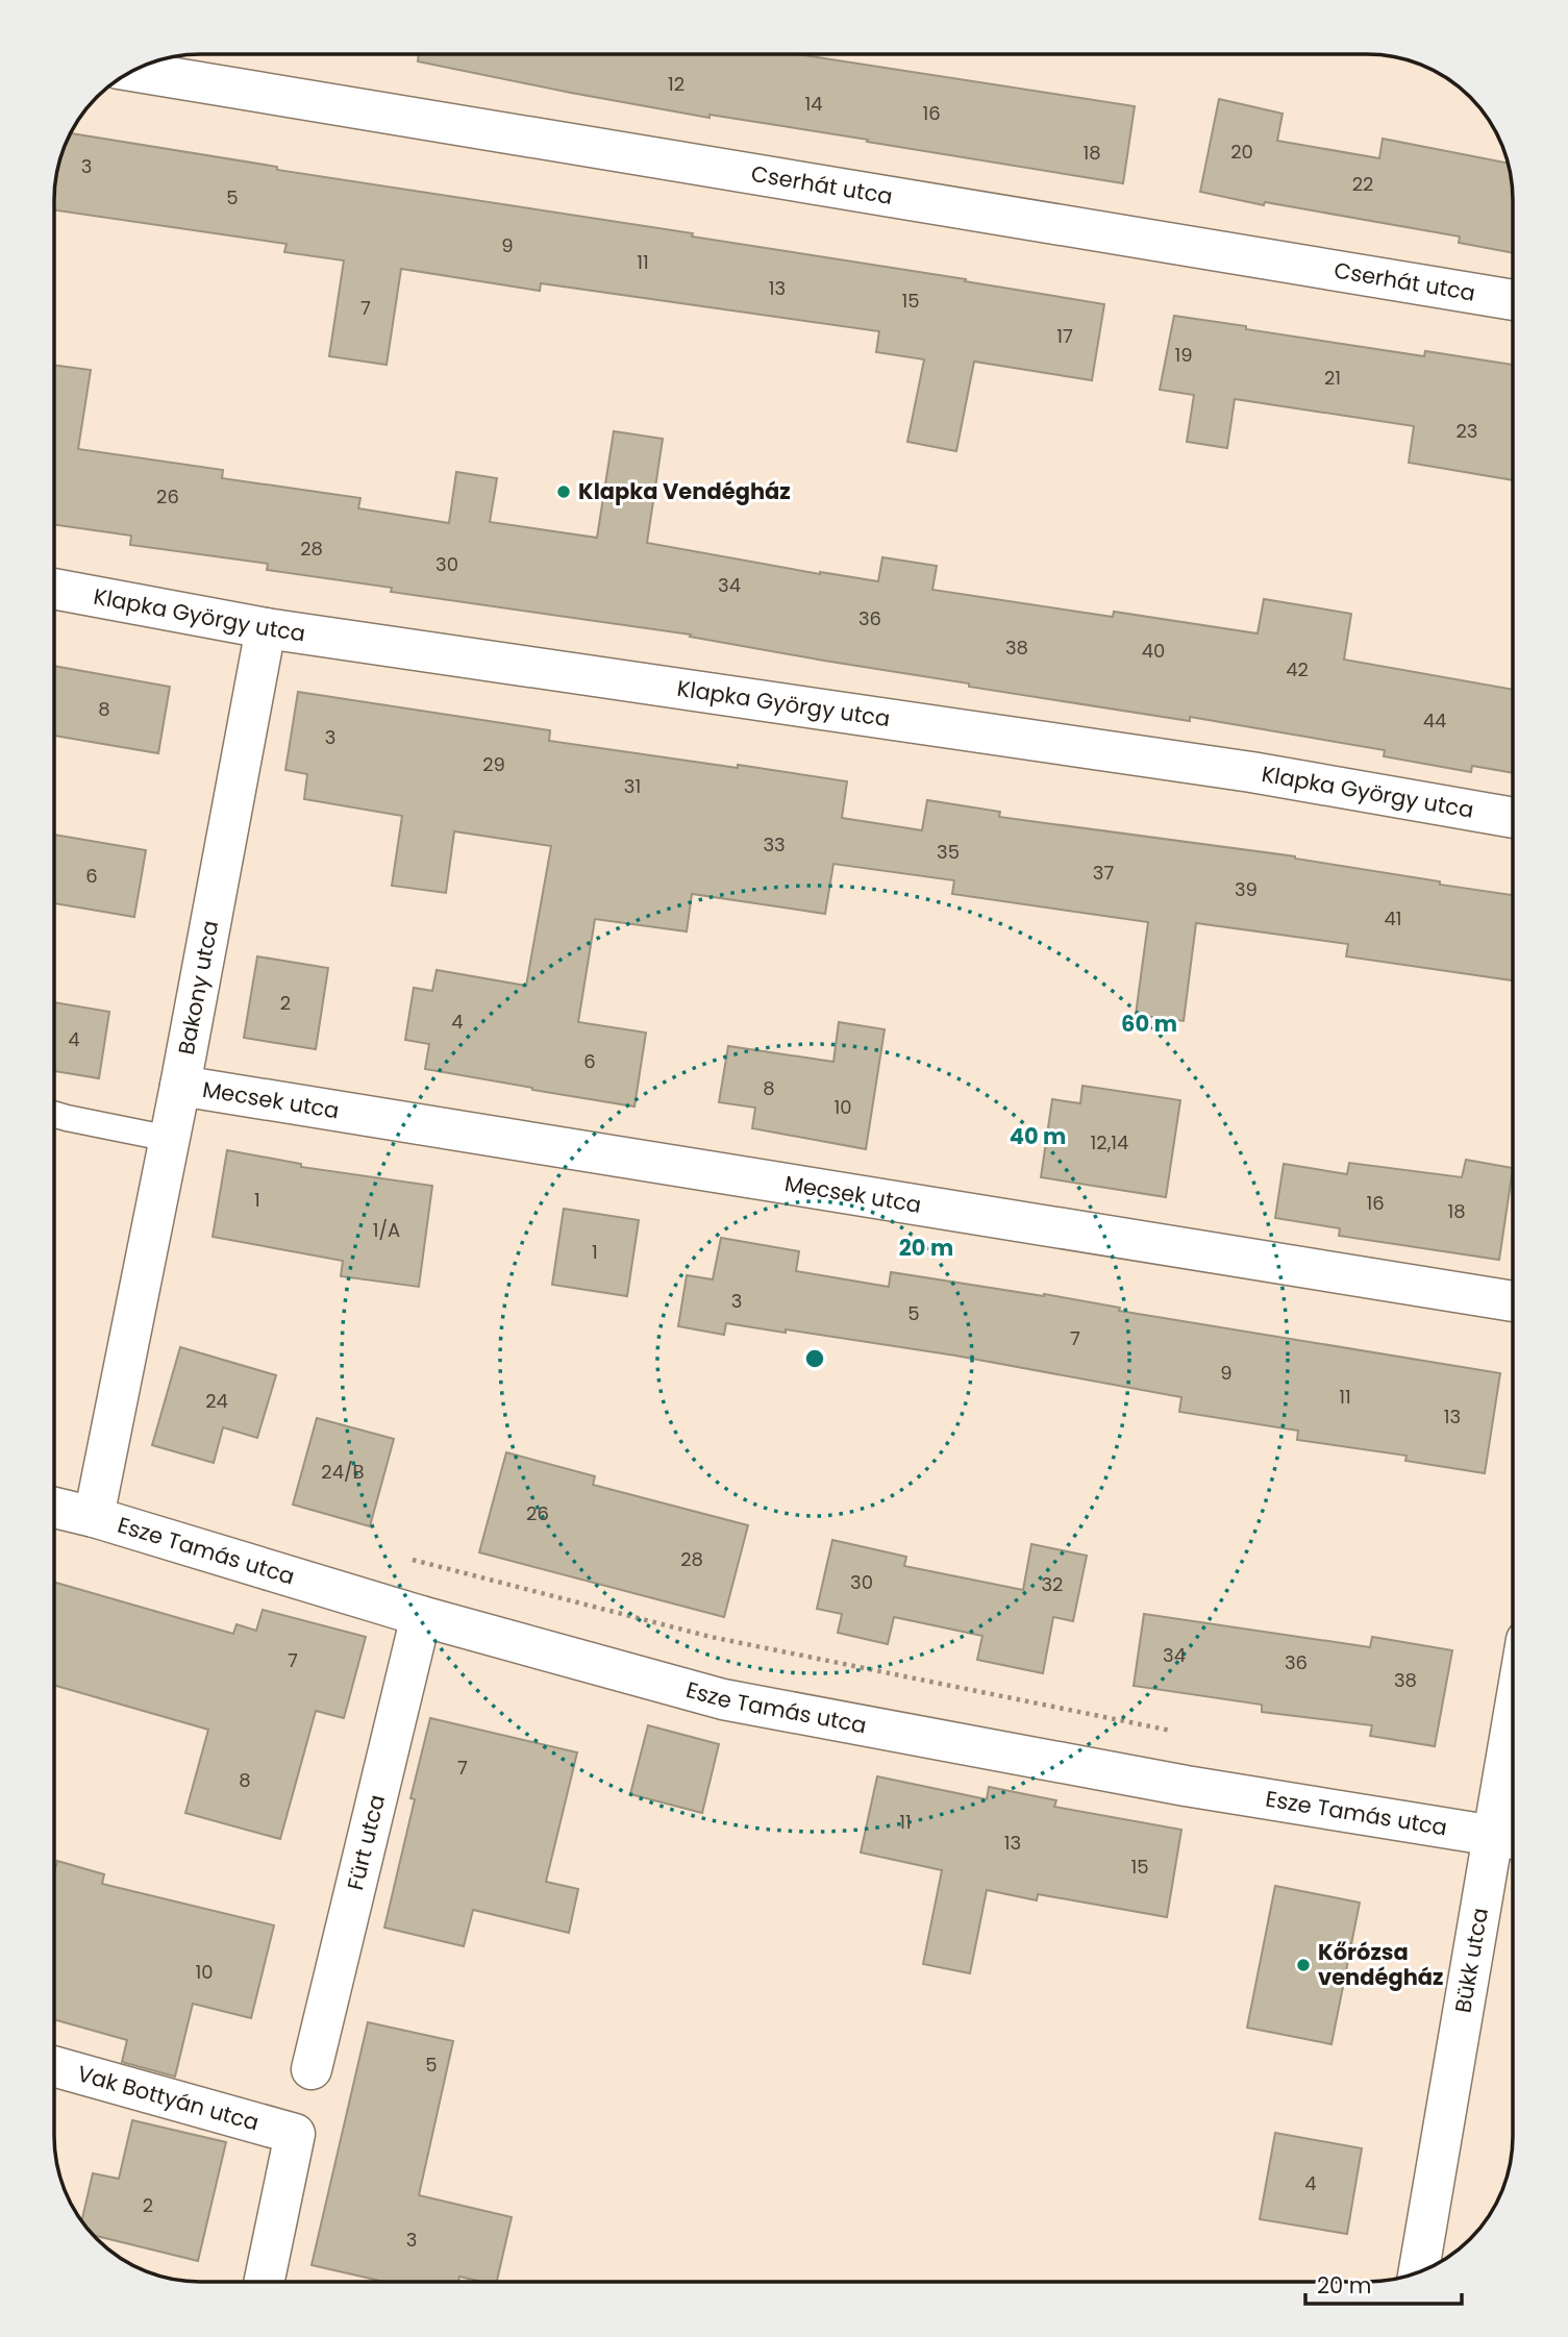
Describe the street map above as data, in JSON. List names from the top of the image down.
{
  "streets": {
    "street": [
      "Cserhát utca",
      "Klapka György utca",
      "Bakony utca",
      "Mecsek utca",
      "Esze Tamás utca",
      "Fürt utca",
      "Bükk utca",
      "Vak Bottyán utca"
    ]
  },
  "crossings": [
    ["Klapka György utca", "Bakony utca"],
    ["Bakony utca", "Mecsek utca"],
    ["Bakony utca", "Esze Tamás utca"],
    ["Esze Tamás utca", "Fürt utca"],
    ["Esze Tamás utca", "Bükk utca"]
  ],
  "places": ["Klapka Vendégház", "Kőrózsa vendégház"],
  "house_numbers": [
    "12",
    "14",
    "16",
    "20",
    "18",
    "3",
    "22",
    "5",
    "9",
    "11",
    "13",
    "15",
    "7",
    "17",
    "19",
    "21",
    "23",
    "26",
    "28",
    "30",
    "34",
    "36",
    "38",
    "40",
    "42",
    "8",
    "44",
    "3",
    "29",
    "31",
    "33",
    "35",
    "37",
    "6",
    "39",
    "41",
    "2",
    "4",
    "4",
    "6",
    "8",
    "10",
    "12,14",
    "1",
    "16",
    "18",
    "1/A",
    "1",
    "3",
    "5",
    "7",
    "9",
    "11",
    "24",
    "13",
    "24/B",
    "26",
    "28",
    "30",
    "32",
    "34",
    "7",
    "36",
    "38",
    "7",
    "8",
    "11",
    "13",
    "15",
    "10",
    "5",
    "4",
    "2",
    "3"
  ],
  "scale_bar": "20 m",
  "rings": ["60 m", "40 m", "20 m"]
}
